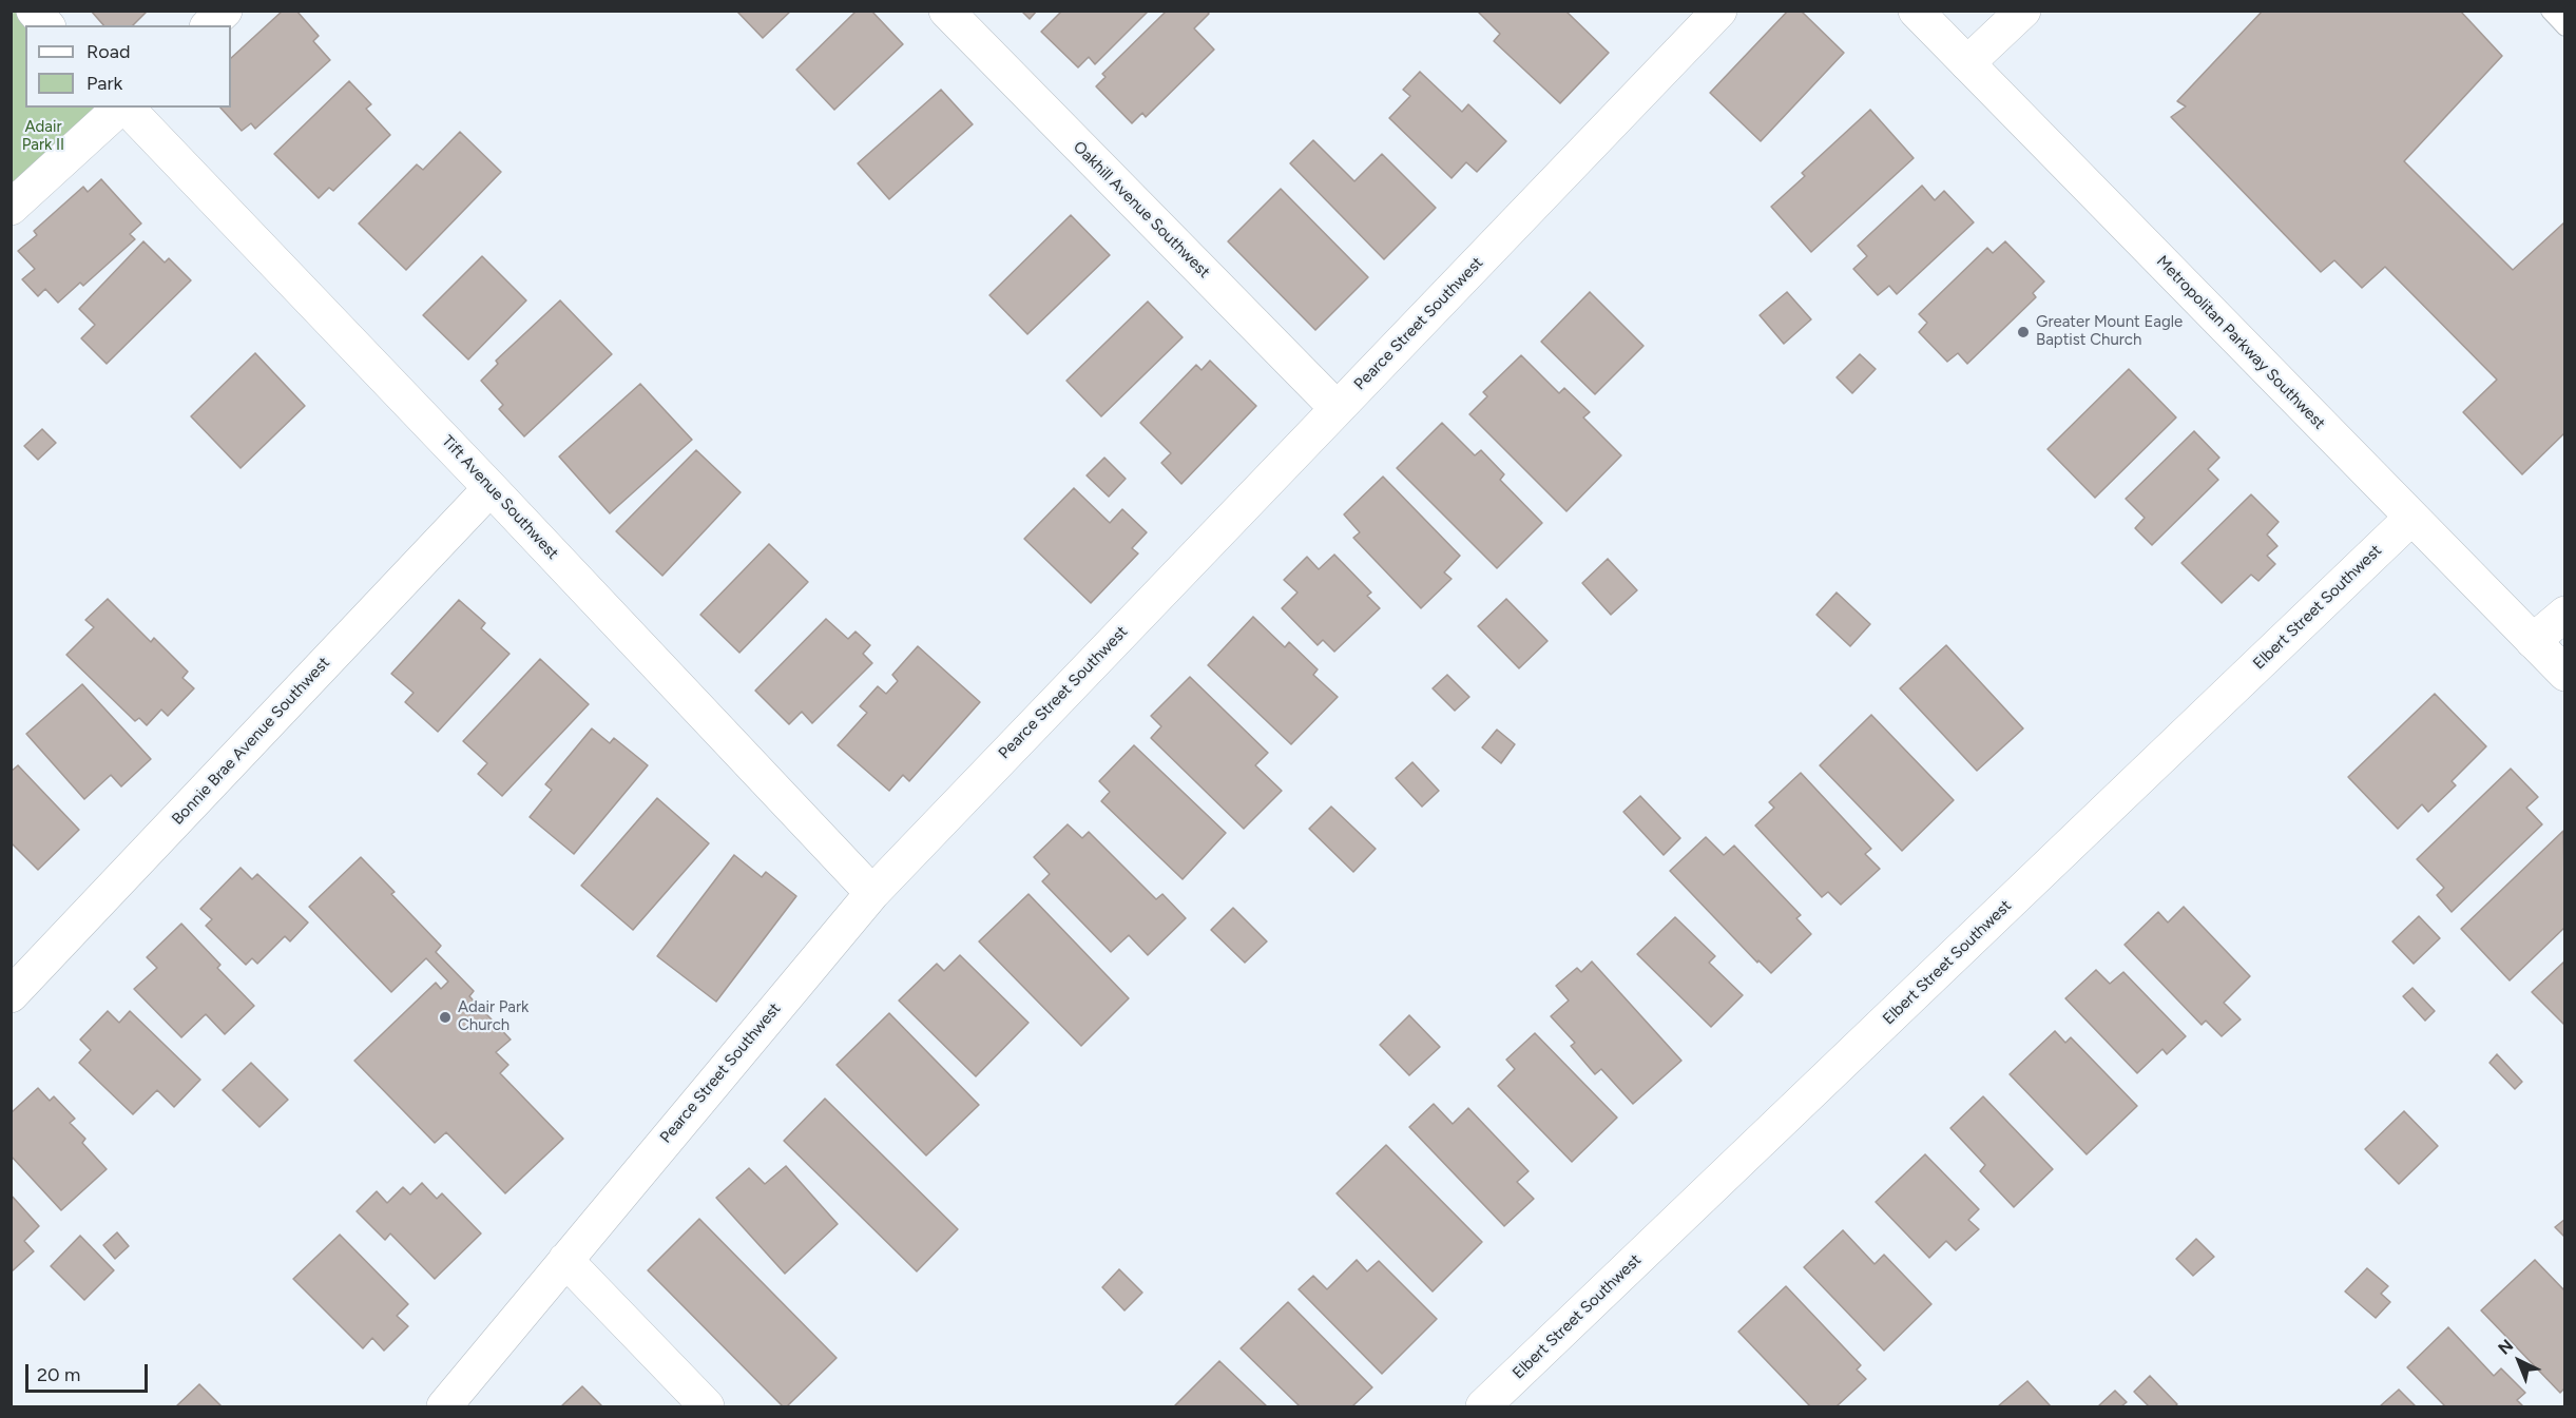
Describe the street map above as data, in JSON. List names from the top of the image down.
{
  "streets": {
    "street": [
      "Oakhill Avenue Southwest",
      "Pearce Street Southwest",
      "Metropolitan Parkway Southwest",
      "Tift Avenue Southwest",
      "Elbert Street Southwest",
      "Bonnie Brae Avenue Southwest"
    ]
  },
  "crossings": [
    ["Oakhill Avenue Southwest", "Pearce Street Southwest"],
    ["Pearce Street Southwest", "Tift Avenue Southwest"],
    ["Metropolitan Parkway Southwest", "Elbert Street Southwest"],
    ["Tift Avenue Southwest", "Bonnie Brae Avenue Southwest"]
  ],
  "parks": ["Adair Park II"],
  "places": ["Greater Mount Eagle Baptist Church", "Adair Park Church"],
  "legend": ["Road", "Park"],
  "scale_bar": "20 m",
  "north": "top left"
}
